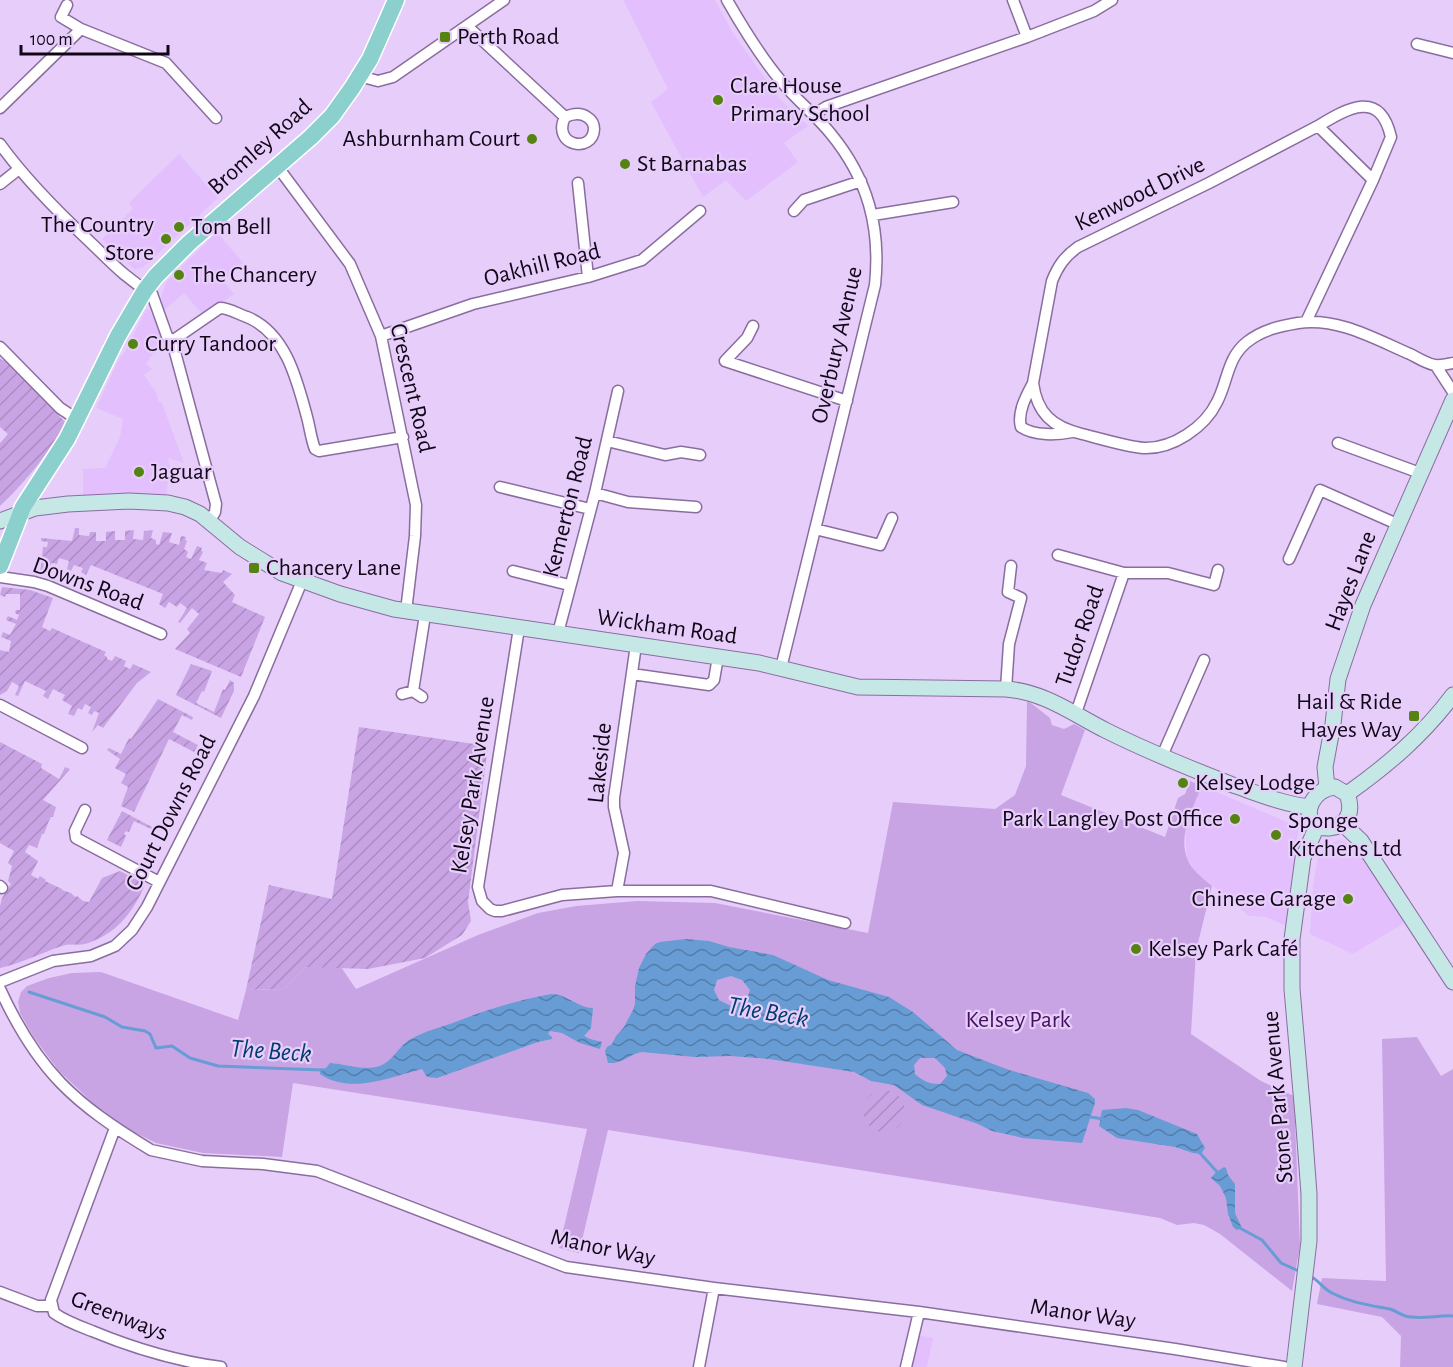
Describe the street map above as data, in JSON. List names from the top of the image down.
{
  "streets": {
    "main road": [
      "Bromley Road",
      "Hayes Lane",
      "Wickham Road",
      "Stone Park Avenue"
    ],
    "street": [
      "Kenwood Drive",
      "Oakhill Road",
      "Overbury Avenue",
      "Crescent Road",
      "Kemerton Road",
      "Downs Road",
      "Tudor Road",
      "Lakeside",
      "Kelsey Park Avenue",
      "Court Downs Road",
      "Manor Way",
      "Greenways"
    ]
  },
  "crossings": [
    ["Bromley Road", "Crescent Road"],
    ["Bromley Road", "Wickham Road"],
    ["Oakhill Road", "Crescent Road"],
    ["Overbury Avenue", "Wickham Road"],
    ["Crescent Road", "Wickham Road"],
    ["Kemerton Road", "Wickham Road"],
    ["Hayes Lane", "Wickham Road"],
    ["Hayes Lane", "Stone Park Avenue"],
    ["Wickham Road", "Tudor Road"],
    ["Wickham Road", "Lakeside"],
    ["Wickham Road", "Kelsey Park Avenue"],
    ["Wickham Road", "Court Downs Road"],
    ["Wickham Road", "Stone Park Avenue"],
    ["Lakeside", "Kelsey Park Avenue"],
    ["Manor Way", "Greenways"]
  ],
  "water": ["The Beck"],
  "parks": ["Kelsey Park"],
  "places": {
    "transit": ["Perth Road", "Chancery Lane", "Hail & Ride Hayes Way"],
    "other": [
      "Clare House Primary School",
      "Ashburnham Court",
      "St Barnabas",
      "Tom Bell",
      "The Country Store",
      "The Chancery",
      "Curry Tandoor",
      "Jaguar",
      "Kelsey Lodge",
      "Park Langley Post Office",
      "Sponge Kitchens Ltd",
      "Chinese Garage",
      "Kelsey Park Café"
    ]
  },
  "scale_bar": "100 m"
}
